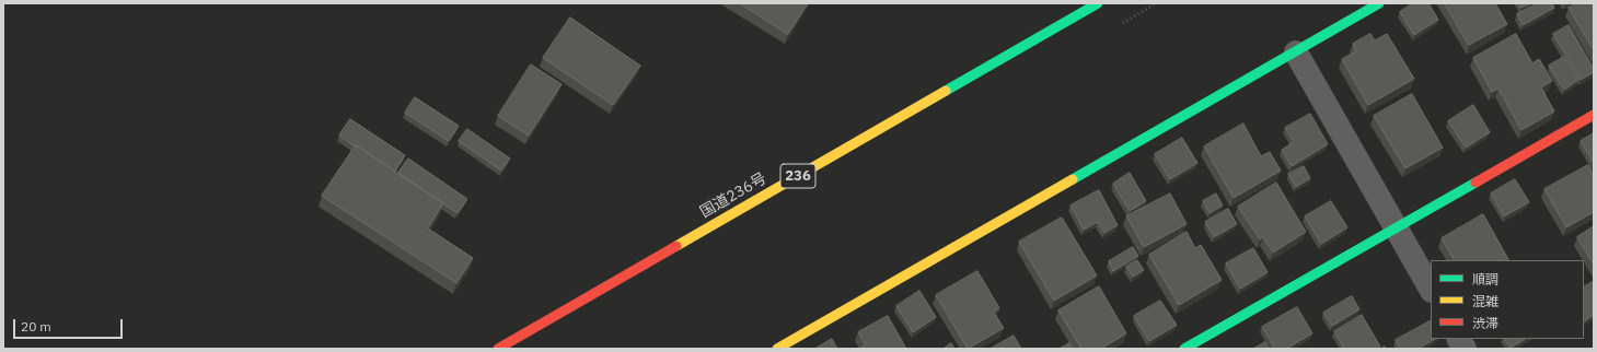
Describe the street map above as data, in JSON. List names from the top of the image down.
{
  "streets": {
    "main road": ["236", "国道236号"]
  },
  "legend": ["順調", "混雑", "渋滞"],
  "scale_bar": "20 m"
}
